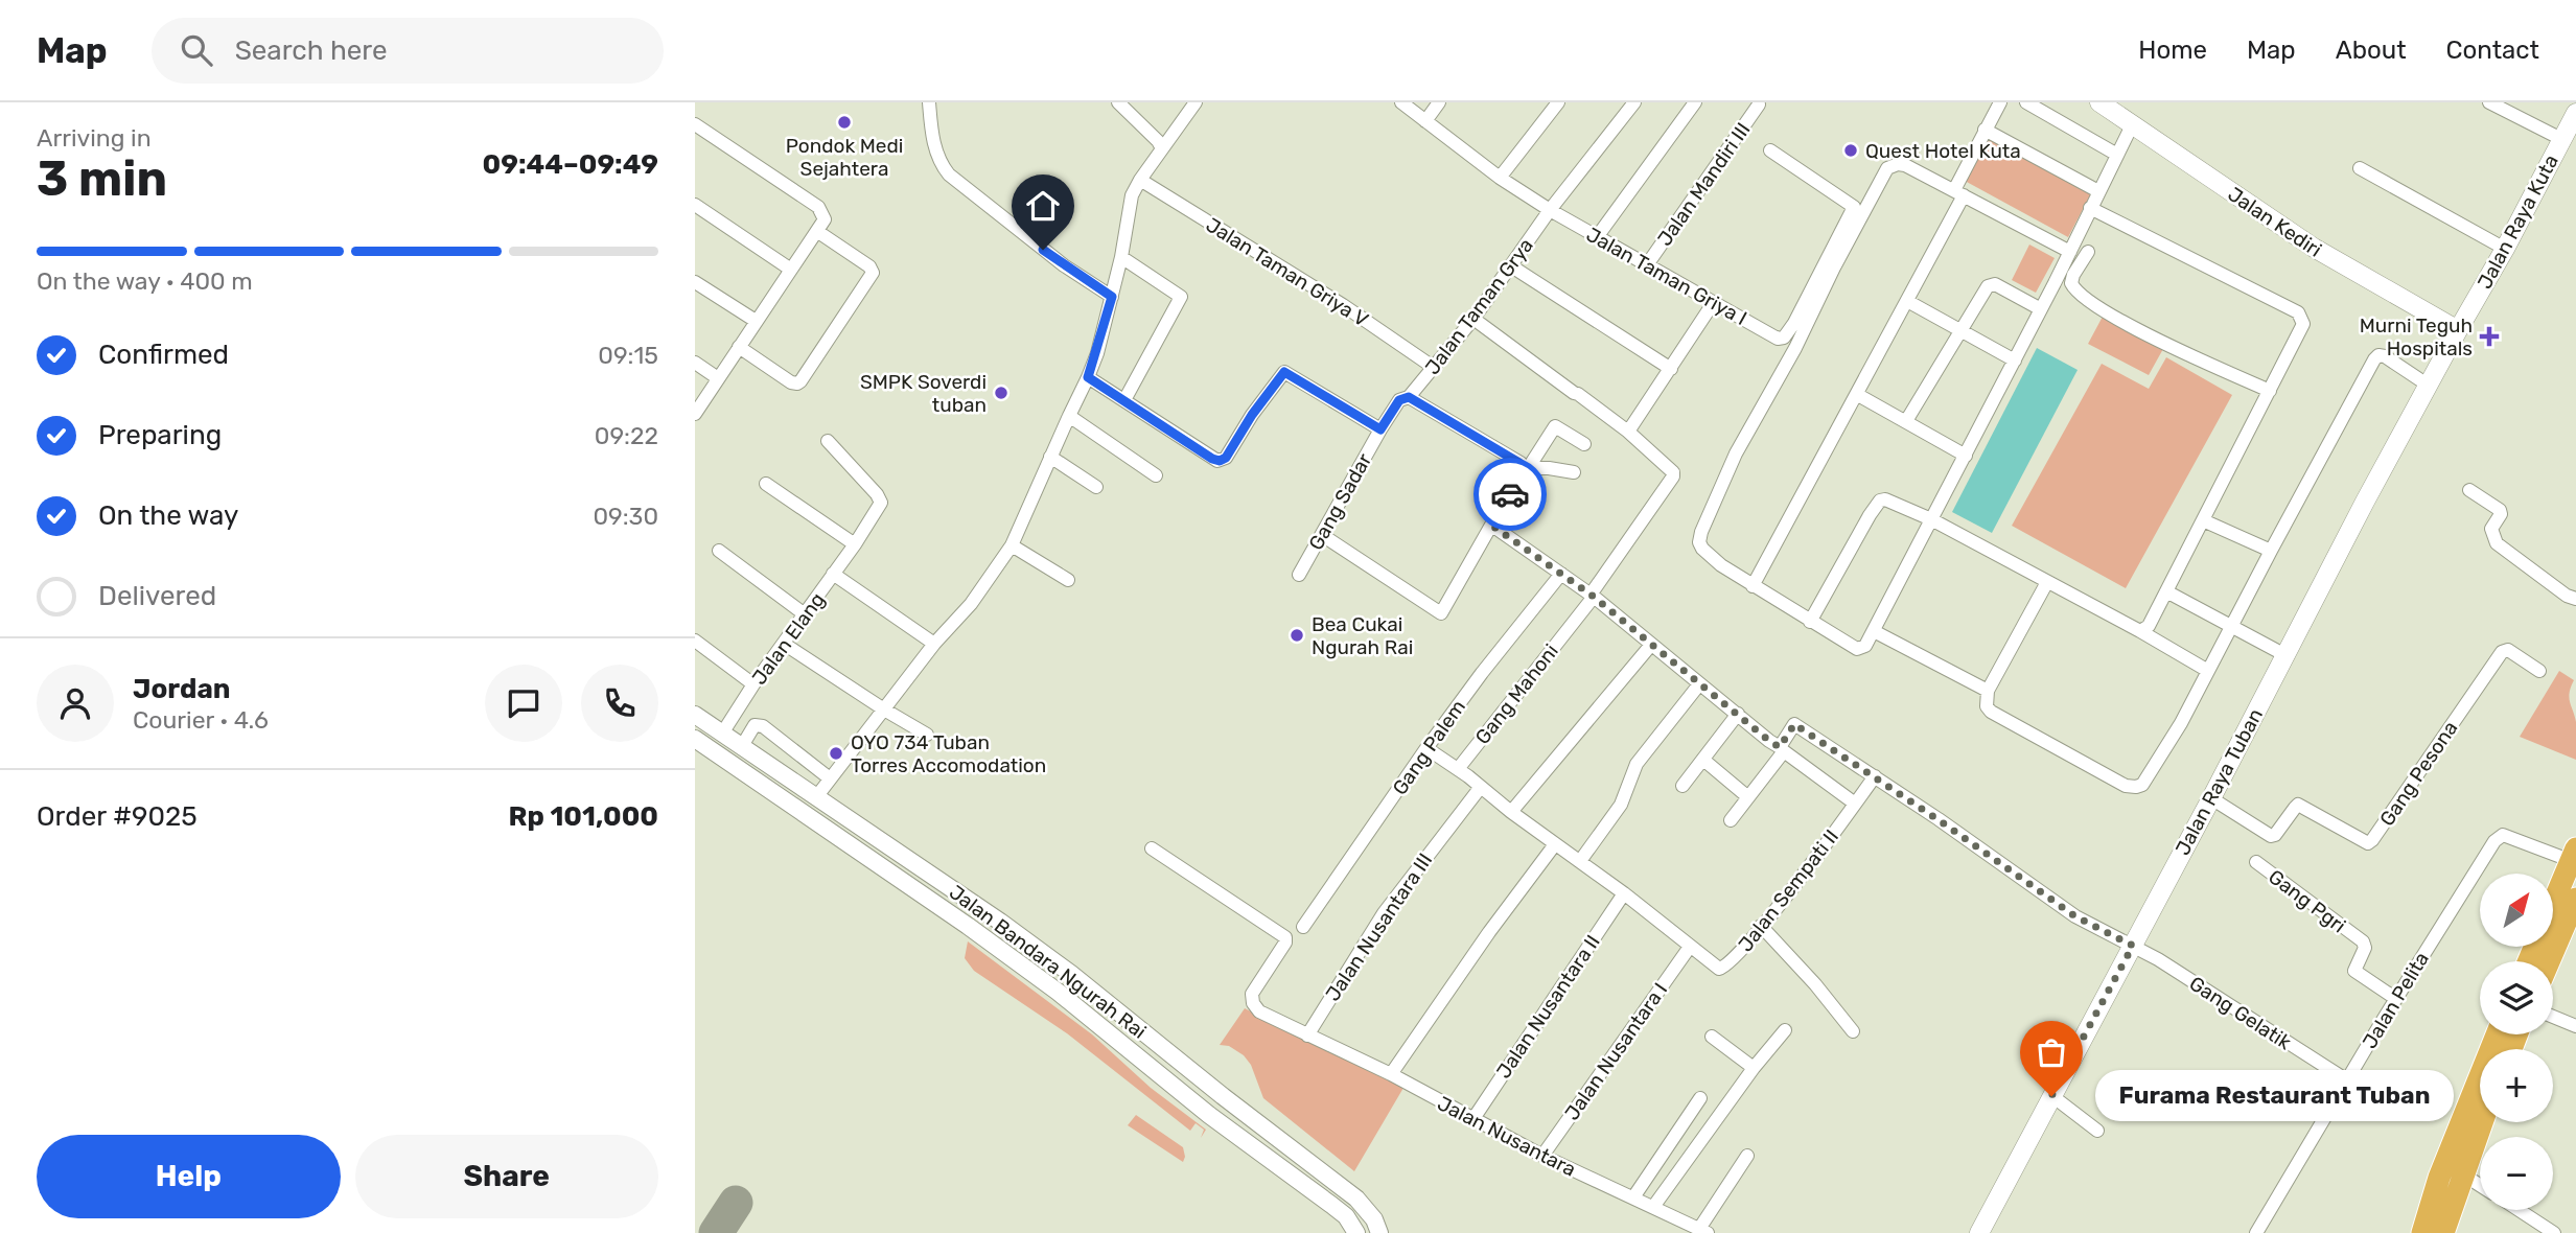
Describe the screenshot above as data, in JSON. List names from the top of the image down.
{
  "streets": {
    "main road": ["Jalan Kediri", "Jalan Raya Kuta", "Jalan Raya Tuban"],
    "street": [
      "Jalan Mandiri III",
      "Jalan Taman Griya V",
      "Jalan Taman Griya I",
      "Jalan Taman Grya",
      "Gang Sadar",
      "Jalan Elang",
      "Gang Mahoni",
      "Gang Palem",
      "Gang Pesona",
      "Jalan Sempati II",
      "Gang Pgri",
      "Jalan Nusantara III",
      "Jalan Bandara Ngurah Rai",
      "Jalan Pelita",
      "Jalan Nusantara II",
      "Gang Gelatik",
      "Jalan Nusantara I",
      "Jalan Nusantara"
    ]
  },
  "crossings": [
    ["Jalan Mandiri III", "Jalan Taman Griya I"],
    ["Jalan Kediri", "Jalan Raya Kuta"],
    ["Jalan Kediri", "Jalan Raya Tuban"],
    ["Jalan Raya Kuta", "Jalan Raya Tuban"],
    ["Jalan Taman Griya V", "Jalan Taman Grya"],
    ["Jalan Taman Griya I", "Jalan Taman Grya"],
    ["Jalan Taman Grya", "Gang Sadar"],
    ["Jalan Elang", "Jalan Bandara Ngurah Rai"],
    ["Gang Pesona", "Jalan Raya Tuban"],
    ["Jalan Raya Tuban", "Gang Gelatik"],
    ["Jalan Sempati II", "Gang Gelatik"],
    ["Jalan Sempati II", "Jalan Nusantara I"],
    ["Gang Pgri", "Jalan Pelita"],
    ["Jalan Nusantara III", "Jalan Nusantara"],
    ["Jalan Pelita", "Gang Gelatik"],
    ["Jalan Nusantara II", "Jalan Nusantara"],
    ["Jalan Nusantara I", "Jalan Nusantara"]
  ],
  "places": {
    "other": [
      "Pondok Medi Sejahtera",
      "Quest Hotel Kuta",
      "SMPK Soverdi tuban",
      "Bea Cukai Ngurah Rai",
      "OYO 734 Tuban Torres Accomodation",
      "Furama Restaurant Tuban"
    ],
    "health": ["Murni Teguh Hospitals"]
  },
  "north": "top right",
  "page": {
    "header": "Map",
    "search": "Search here",
    "nav": [
      "Home",
      "Map",
      "About",
      "Contact"
    ],
    "heading": ["3 min", "Arriving in", "09:44–09:49"],
    "panel": [
      "Jordan",
      "Courier · 4.6",
      "Order #9025",
      "Rp 101,000"
    ],
    "bar": "On the way · 400 m",
    "list": [
      ["Confirmed", "09:15"],
      ["Preparing", "09:22"],
      ["On the way", "09:30"],
      "Delivered"
    ],
    "map_buttons": ["+", "−"],
    "bubble": "Furama Restaurant Tuban",
    "buttons": ["Help", "Share"]
  }
}
